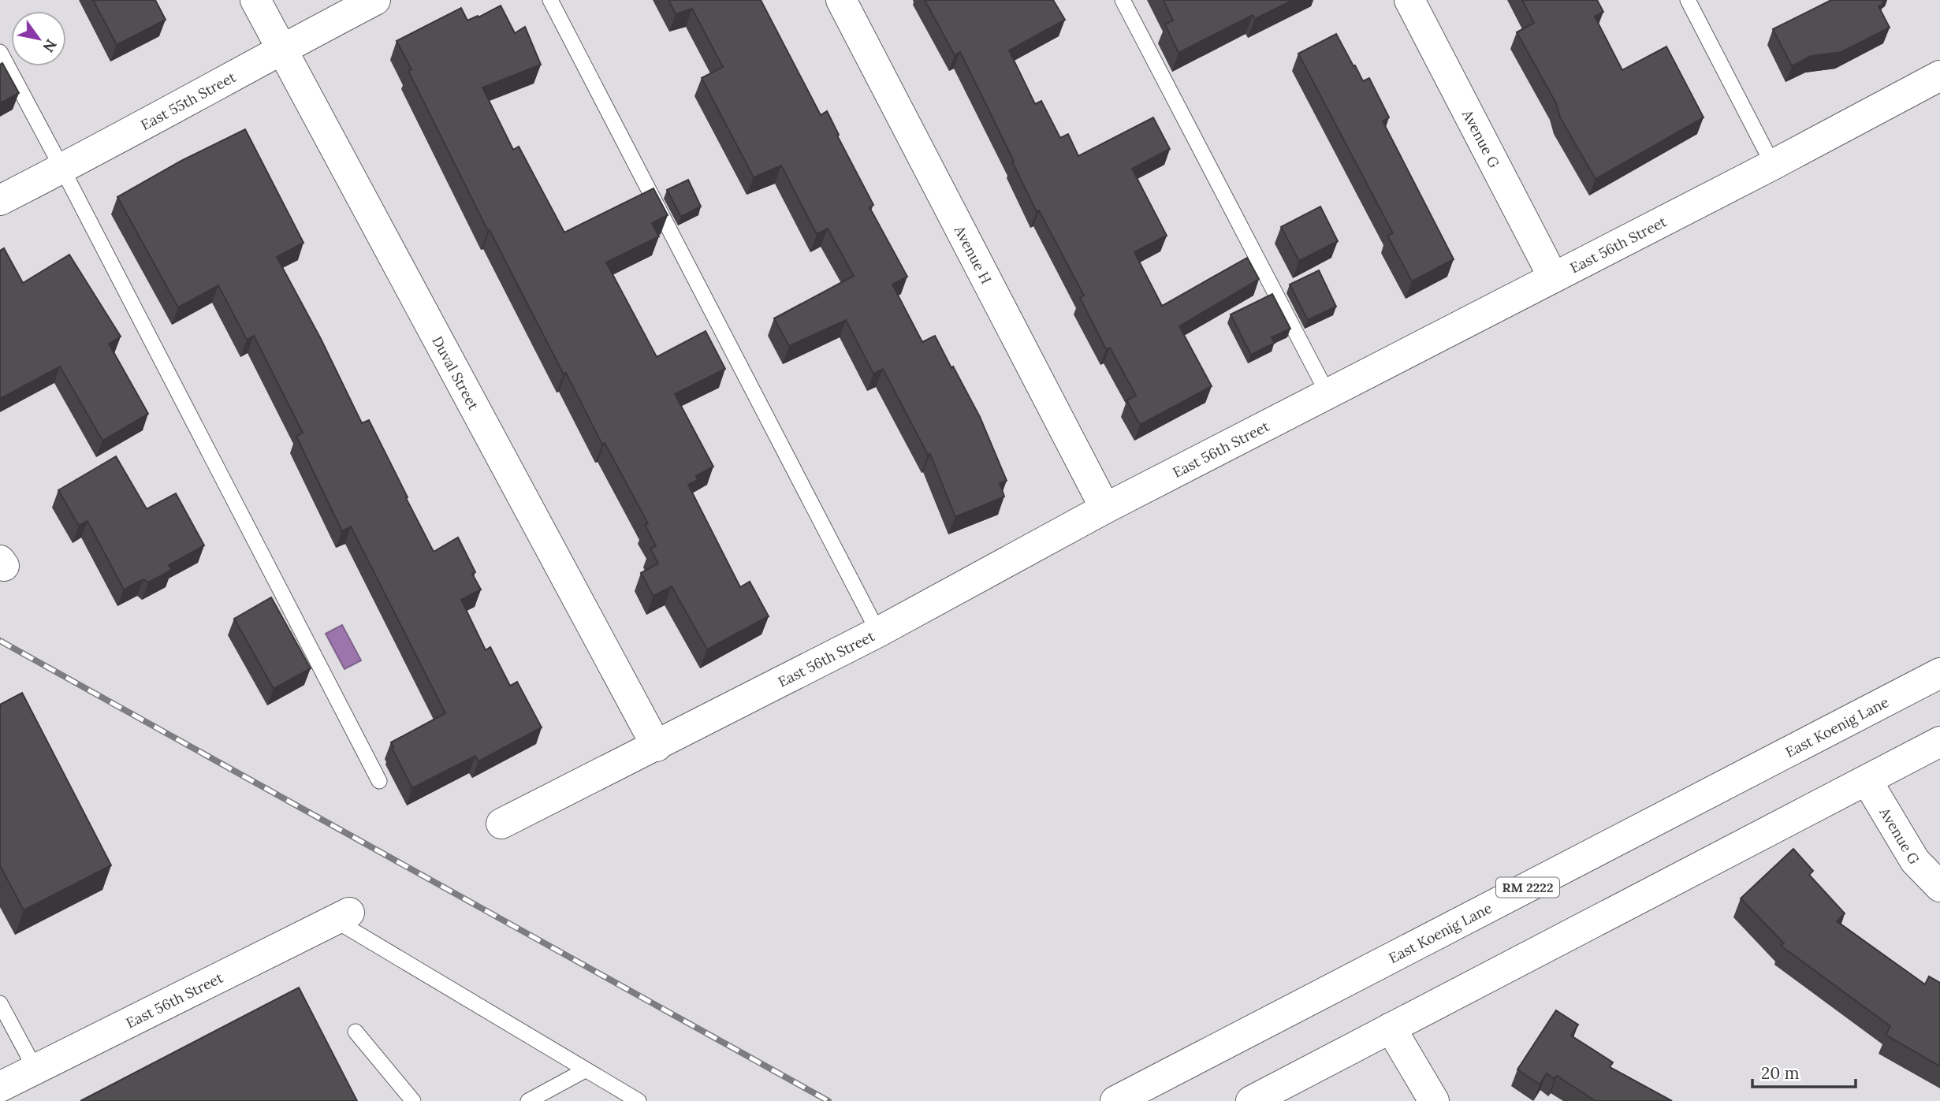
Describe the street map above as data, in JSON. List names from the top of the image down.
{
  "streets": {
    "street": [
      "East 55th Street",
      "Avenue G",
      "East 56th Street",
      "Avenue H",
      "Duval Street",
      "East Koenig Lane",
      "RM 2222"
    ]
  },
  "crossings": [
    ["East 55th Street", "Duval Street"],
    ["Avenue G", "East 56th Street"],
    ["East 56th Street", "Avenue H"],
    ["East 56th Street", "Duval Street"]
  ],
  "scale_bar": "20 m",
  "north": "bottom right"
}
